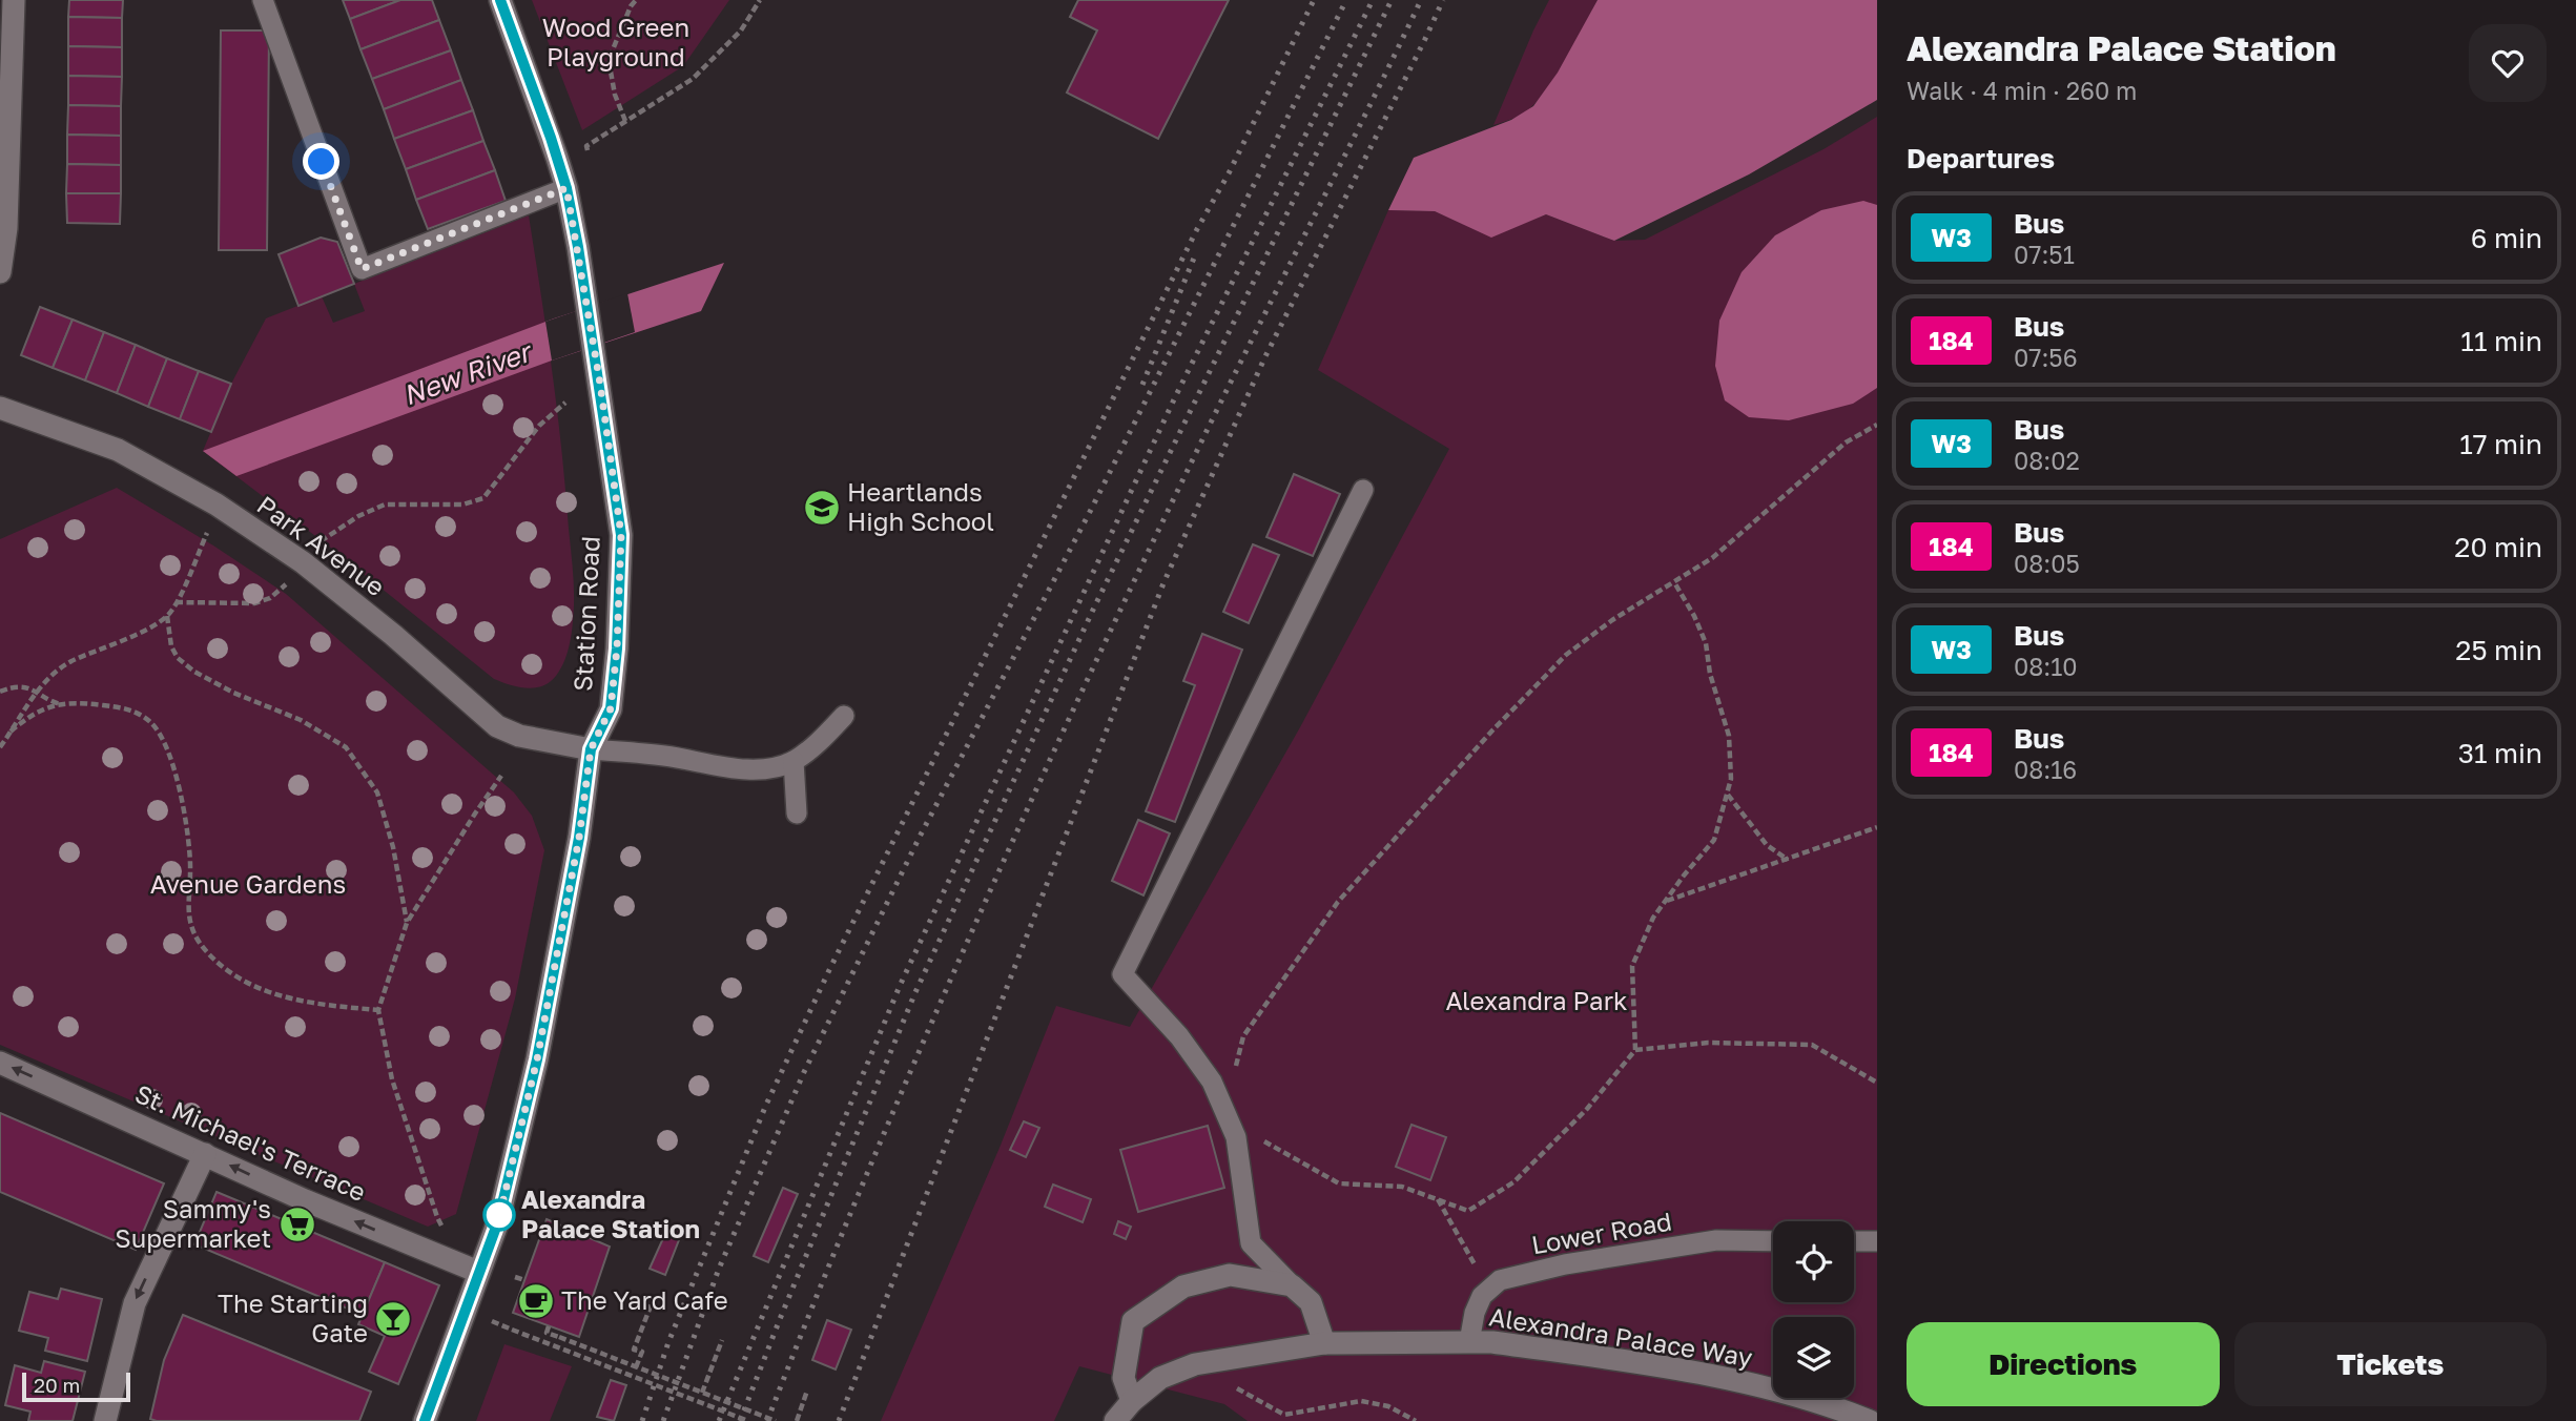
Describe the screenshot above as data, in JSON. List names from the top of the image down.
{
  "streets": {
    "street": [
      "Park Avenue",
      "Station Road",
      "St. Michael's Terrace",
      "Alexandra Palace Way"
    ],
    "lane": ["Lower Road"]
  },
  "crossings": [
    ["Park Avenue", "Station Road"],
    ["Station Road", "St. Michael's Terrace"],
    ["Lower Road", "Alexandra Palace Way"]
  ],
  "one_way": ["St. Michael's Terrace"],
  "water": ["New River"],
  "parks": ["Wood Green Playground", "Avenue Gardens", "Alexandra Park"],
  "places": {
    "school or university": ["Heartlands High School"],
    "other": ["Alexandra Palace Station"],
    "supermarket": ["Sammy's Supermarket"],
    "cafe": ["The Yard Cafe"],
    "bar": ["The Starting Gate"]
  },
  "lines": ["bus line W3"],
  "scale_bar": "20 m",
  "page": {
    "heading": [
      ["Alexandra Palace Station", "Walk · 4 min · 260 m"],
      "Departures"
    ],
    "list": [
      {
        "mark": "W3",
        "name": "Bus",
        "note": "07:51",
        "value": "6 min"
      },
      {
        "mark": "184",
        "name": "Bus",
        "note": "07:56",
        "value": "11 min"
      },
      {
        "mark": "W3",
        "name": "Bus",
        "note": "08:02",
        "value": "17 min"
      },
      {
        "mark": "184",
        "name": "Bus",
        "note": "08:05",
        "value": "20 min"
      },
      {
        "mark": "W3",
        "name": "Bus",
        "note": "08:10",
        "value": "25 min"
      },
      {
        "mark": "184",
        "name": "Bus",
        "note": "08:16",
        "value": "31 min"
      }
    ],
    "buttons": ["Directions", "Tickets"],
    "scale": "20 m"
  }
}
